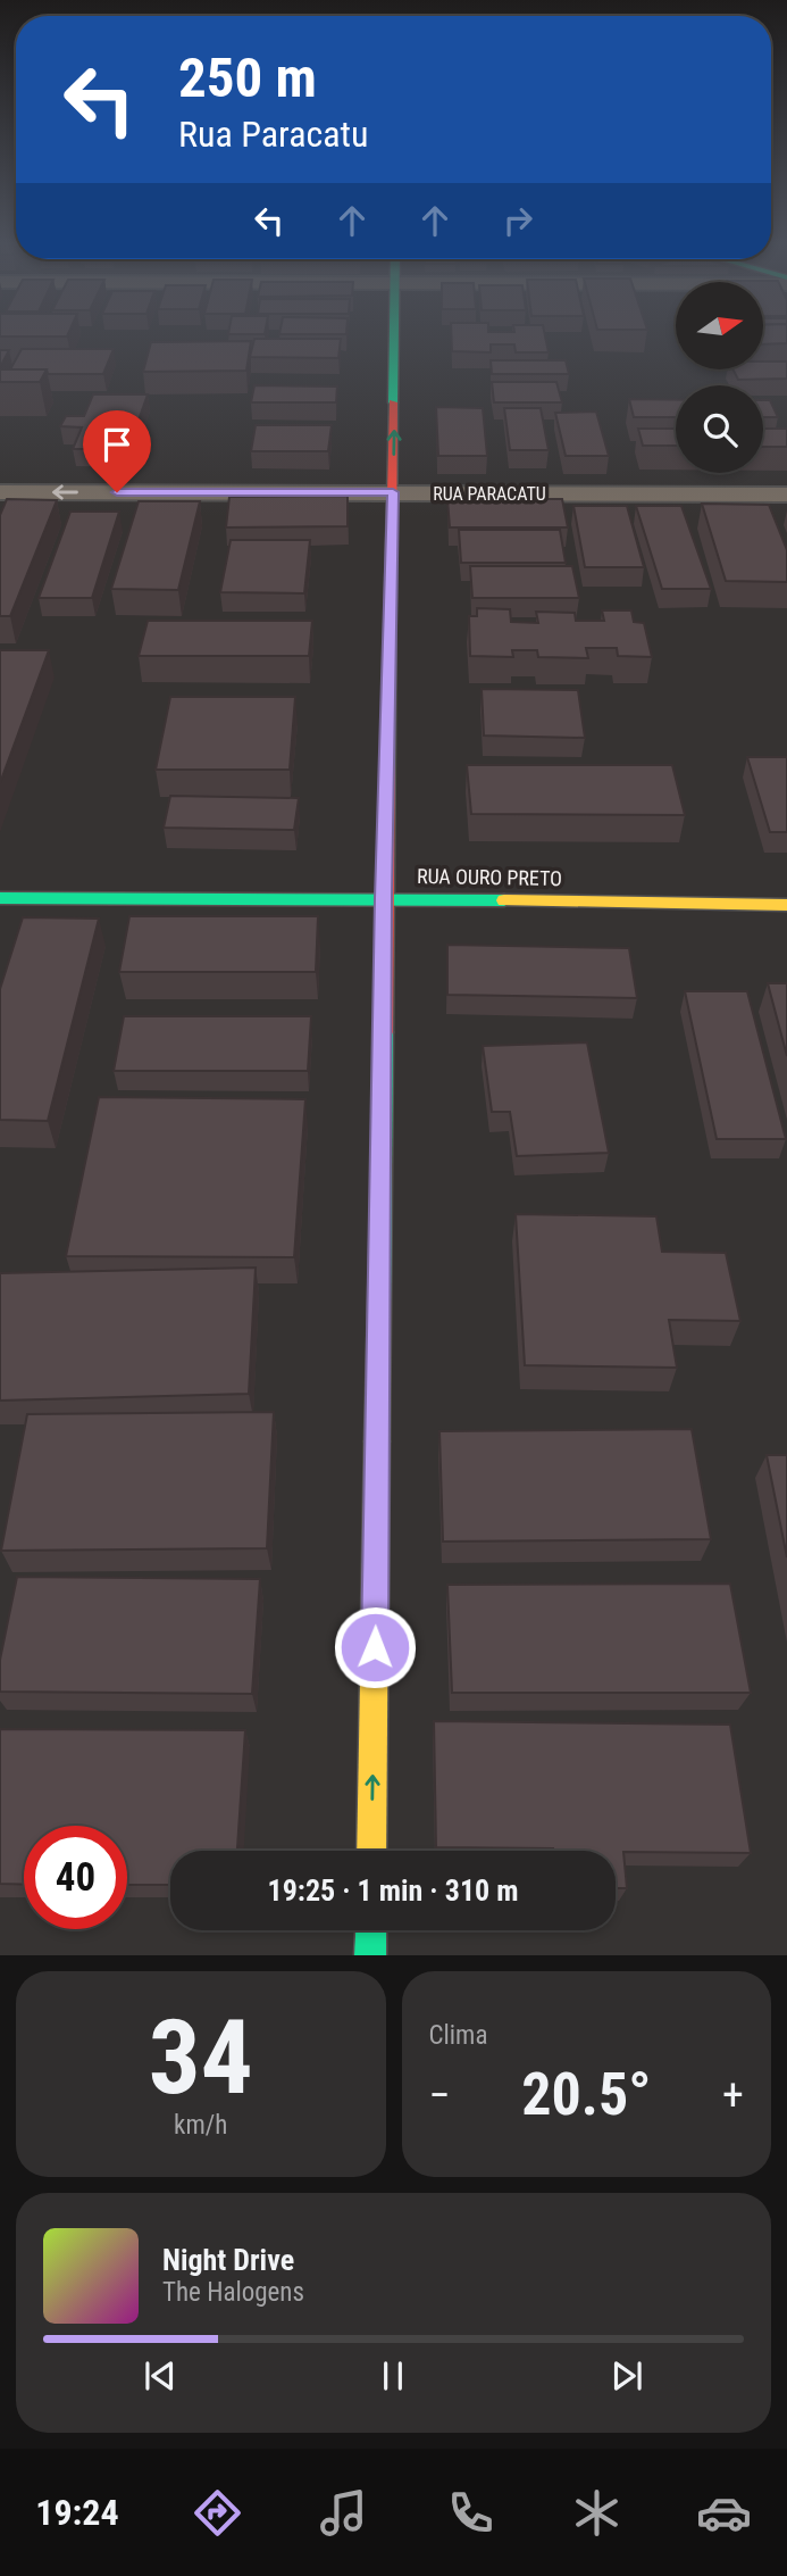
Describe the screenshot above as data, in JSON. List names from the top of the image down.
{
  "streets": {
    "street": ["RUA PARACATU", "RUA OURO PRETO"]
  },
  "one_way": ["RUA PARACATU"],
  "north": "right",
  "page": {
    "turn": ["250 m", "Rua Paracatu"],
    "limit": "40",
    "trip": "19:25 · 1 min · 310 m",
    "tile": [
      ["34", "km/h"],
      "Clima"
    ],
    "heat": ["−", "20.5°", "+"],
    "song": ["Night Drive", "The Halogens"],
    "tabs": "19:24"
  }
}
